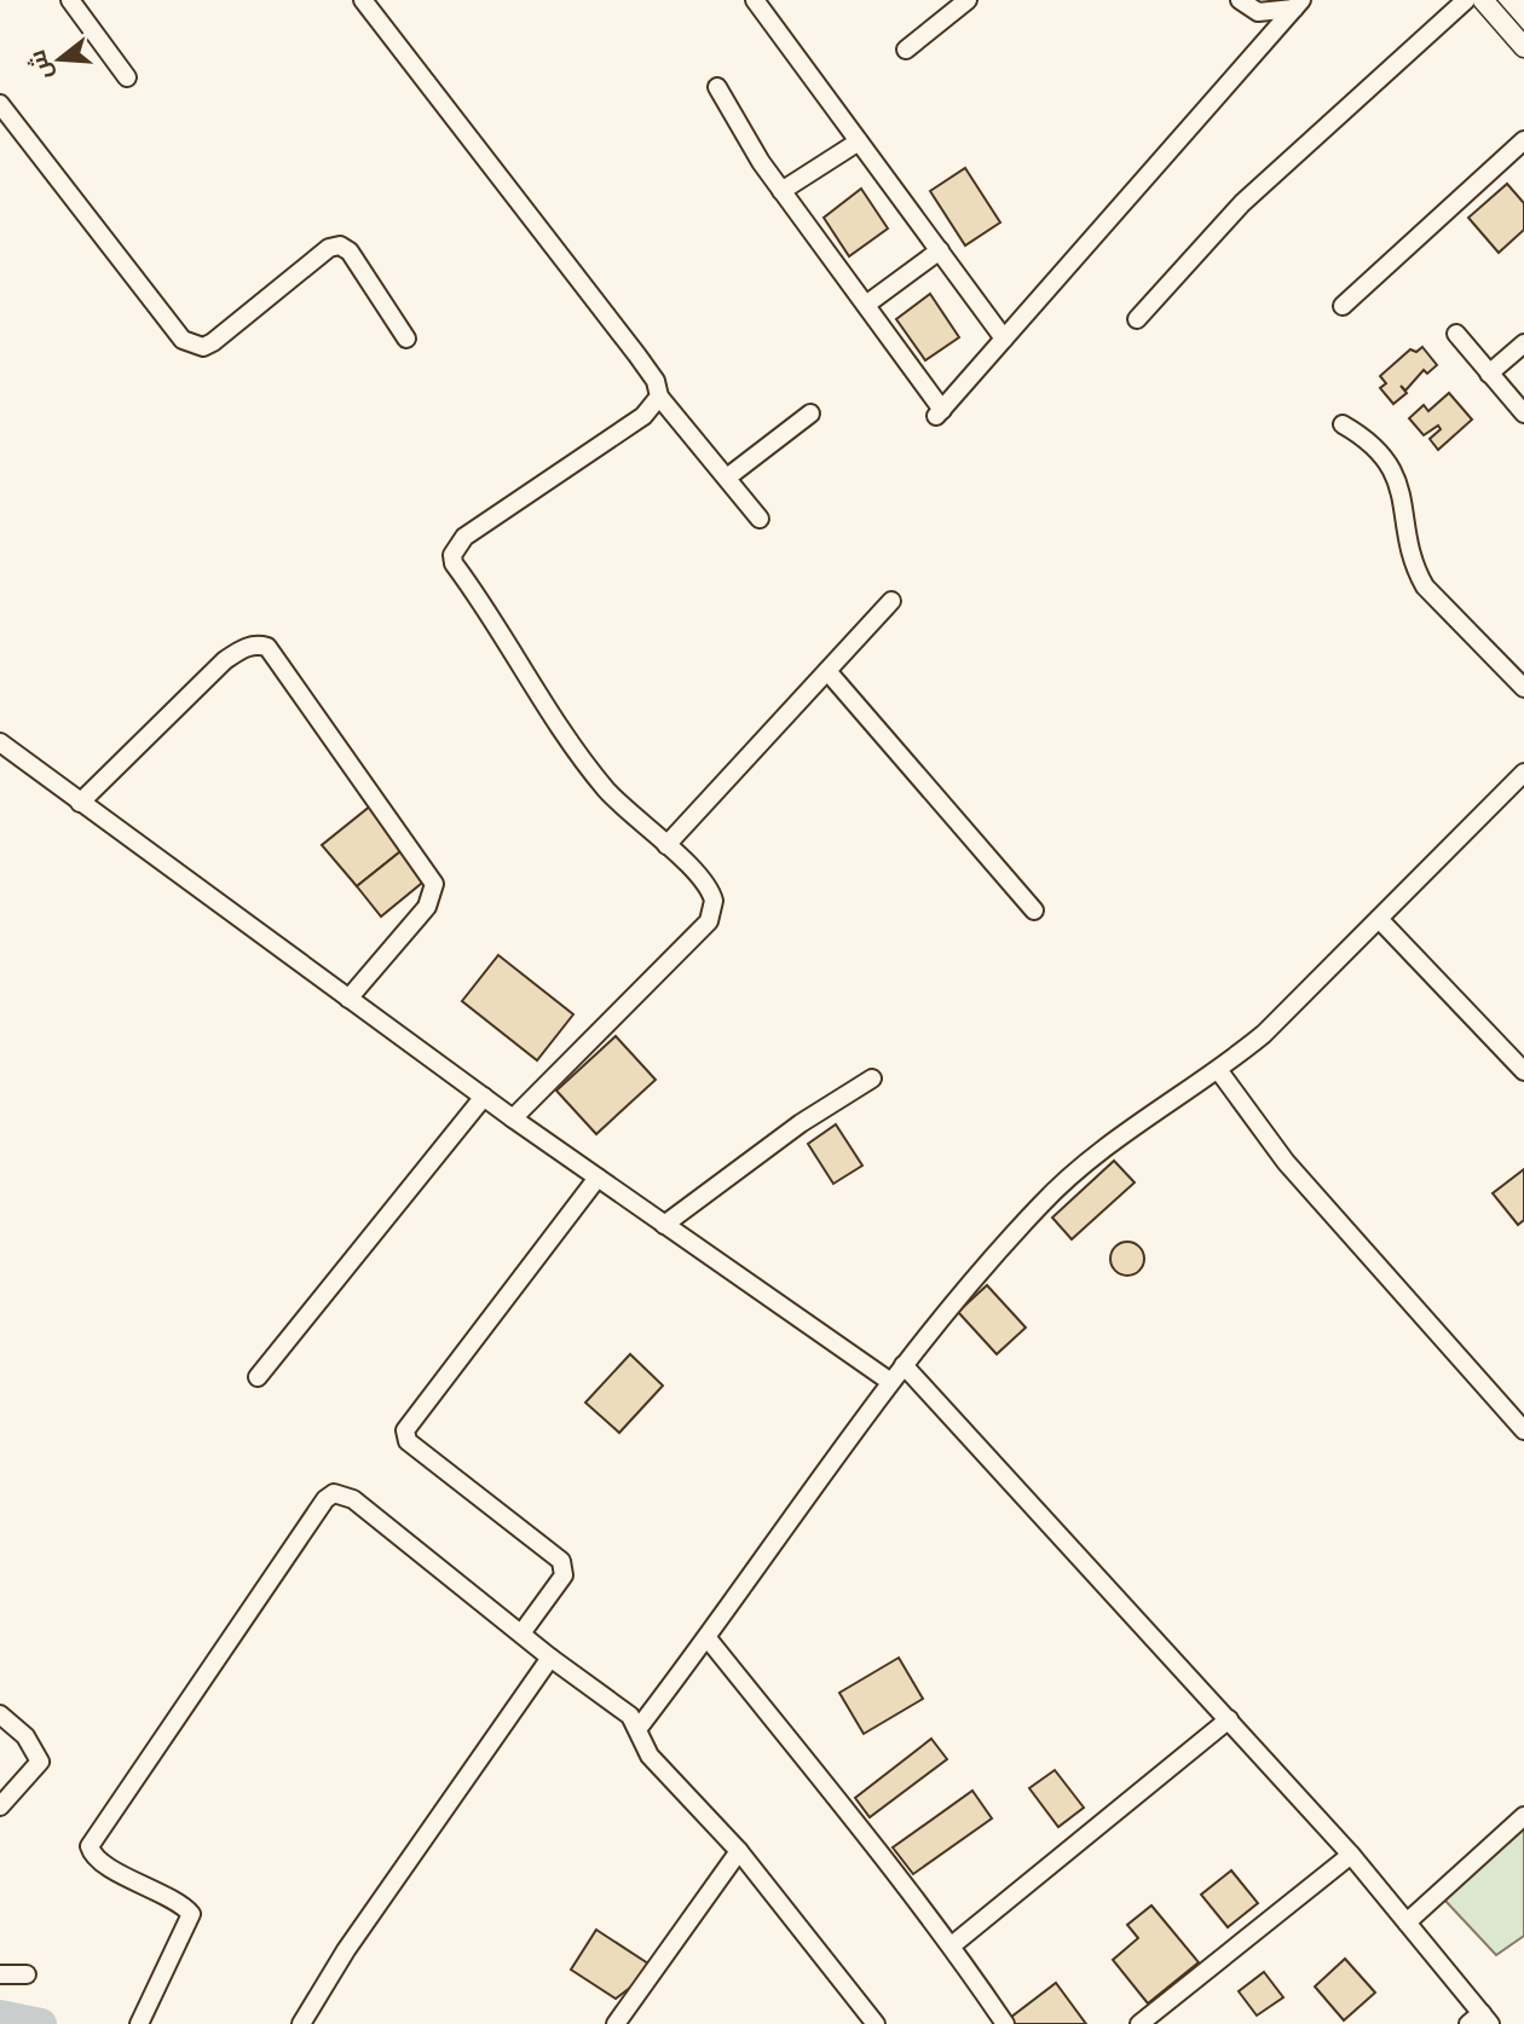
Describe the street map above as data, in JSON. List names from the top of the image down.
{
  "north": "left"
}
